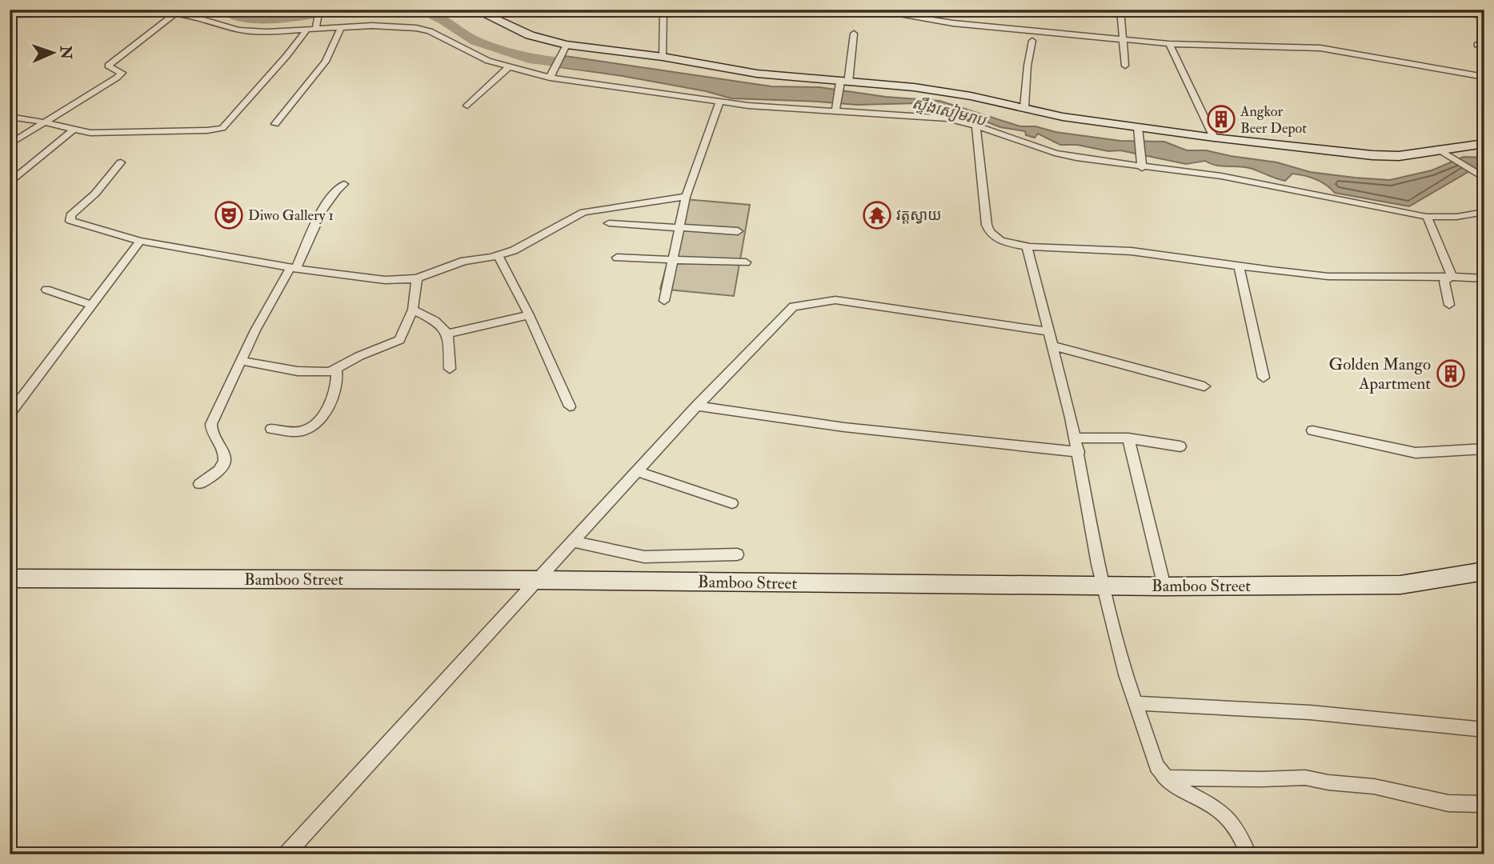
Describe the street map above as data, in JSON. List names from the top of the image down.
{
  "streets": {
    "street": ["Bamboo Street"]
  },
  "water": ["ស្ទឹងសៀមរាប"],
  "places": {
    "building": ["Angkor Beer Depot", "Golden Mango Apartment"],
    "theatre": ["Diwo Gallery 1"],
    "temple": ["វត្តស្វាយ"]
  },
  "north": "right"
}
